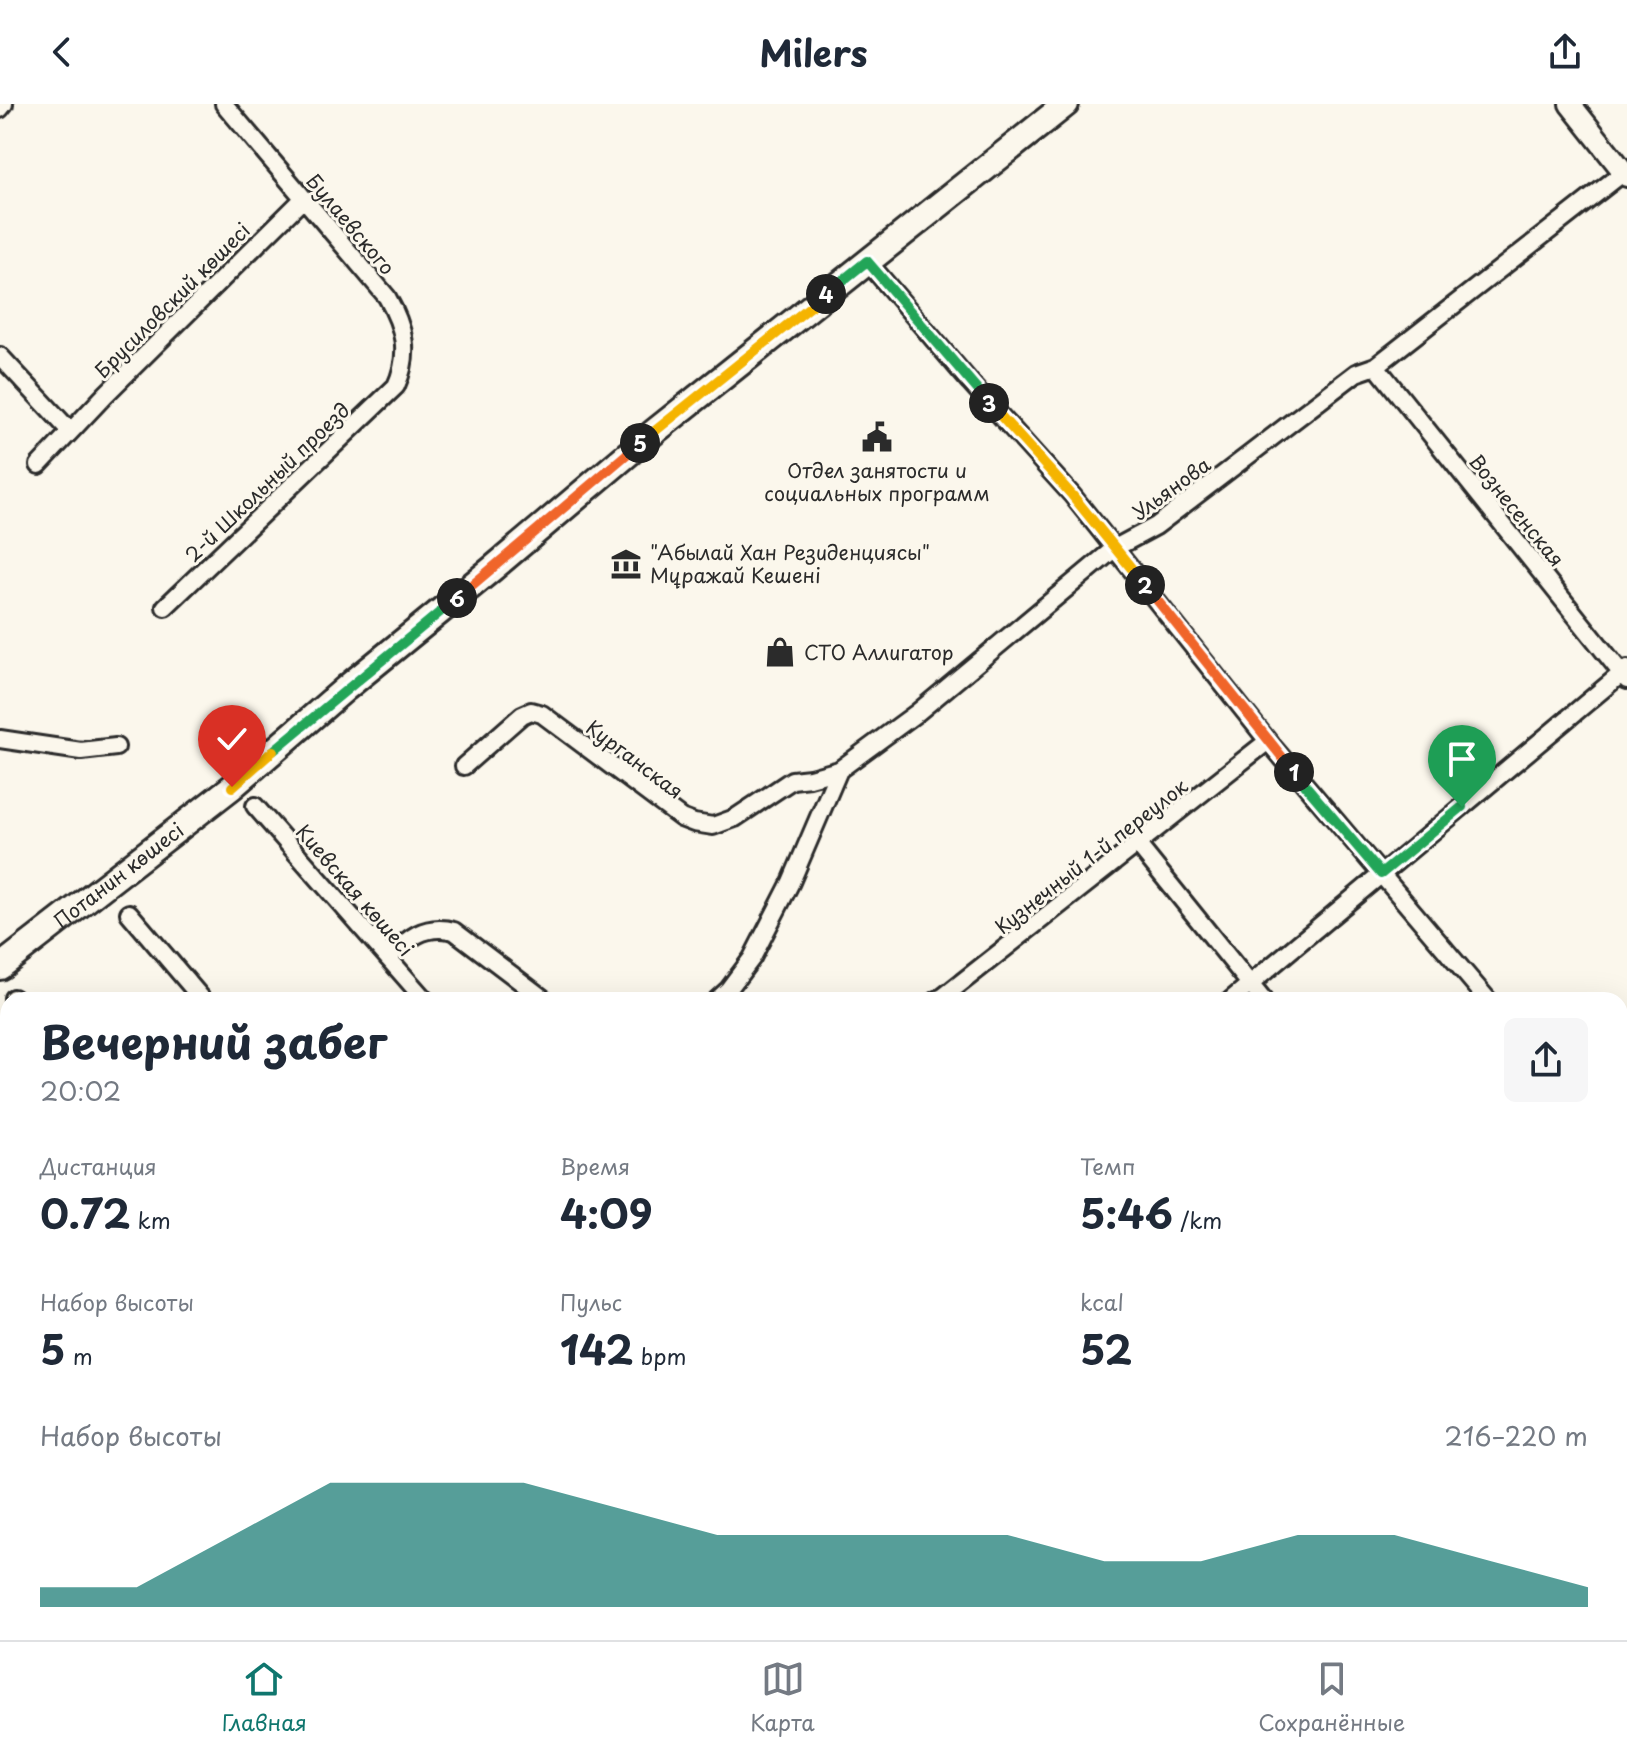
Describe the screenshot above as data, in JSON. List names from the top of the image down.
{
  "streets": {
    "main road": ["Потанин көшесі"],
    "street": [
      "Булаевского",
      "Брусиловский көшесі",
      "2-й Школьный проезд",
      "Ульянова",
      "Вознесенская",
      "Курганская",
      "Кузнечный 1-й переулок",
      "Киевская көшесі"
    ]
  },
  "crossings": [
    ["Булаевского", "Брусиловский көшесі"],
    ["Булаевского", "2-й Школьный проезд"],
    ["Ульянова", "Вознесенская"],
    ["Ульянова", "Курганская"]
  ],
  "places": {
    "public building": ["Отдел занятости и социальных программ"],
    "museum": ["\"Абылай Хан Резиденциясы\" Мұражай Кешені"],
    "shop": ["СТО Аллигатор"]
  },
  "page": {
    "header": "Milers",
    "pins": [
      "4",
      "3",
      "5",
      "2",
      "6",
      "1"
    ],
    "heading": ["Вечерний забег", "20:02"],
    "stats": [
      ["Дистанция", "0.72 km"],
      ["Время", "4:09"],
      ["Темп", "5:46 /km"],
      ["Набор высоты", "5 m"],
      ["Пульс", "142 bpm"],
      ["kcal", "52"]
    ],
    "chart": ["Набор высоты", "216–220 m"],
    "tabs": ["Главная", "Карта", "Сохранённые"]
  }
}
